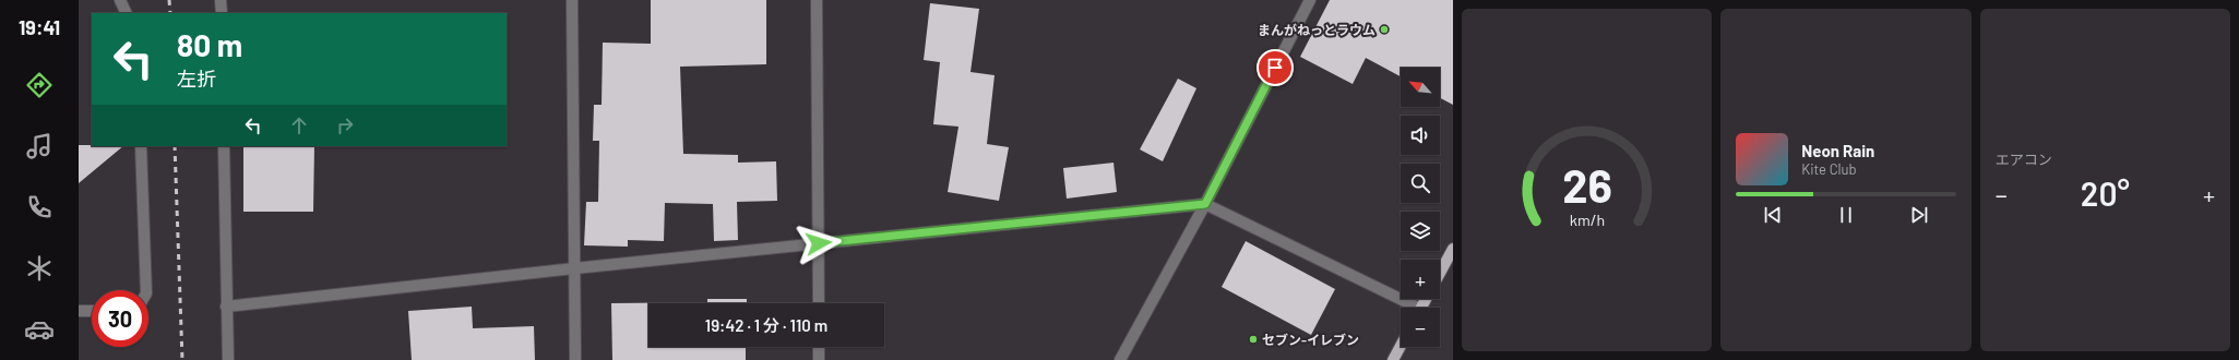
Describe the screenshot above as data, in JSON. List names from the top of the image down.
{
  "places": ["まんがねっとラウム", "セブン-イレブン"],
  "north": "top left",
  "page": {
    "tabs": "19:41",
    "tile": "エアコン",
    "turn": ["80 m", "左折"],
    "map_buttons": ["+", "−"],
    "song": ["Neon Rain", "Kite Club"],
    "heat": ["−", "20°", "+"],
    "limit": "30",
    "trip": "19:42 · 1 分 · 110 m",
    "gauge": ["26", "km/h"]
  }
}
